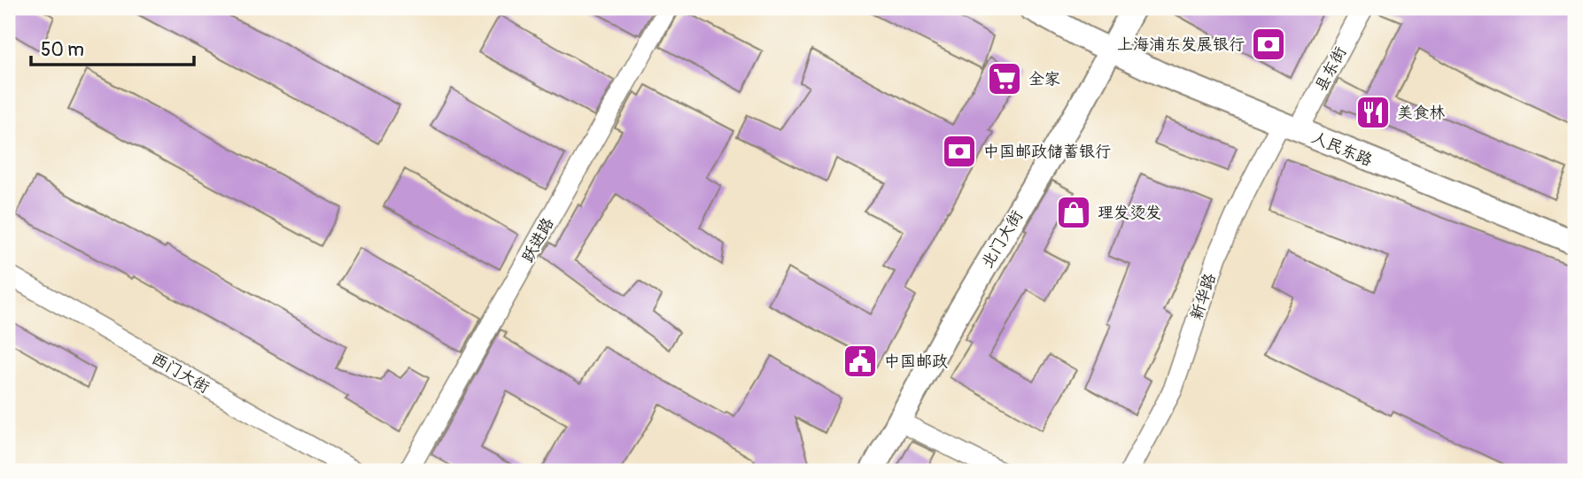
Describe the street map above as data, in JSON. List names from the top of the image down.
{
  "streets": {
    "street": [
      "县东街",
      "人民东路",
      "北门大街",
      "跃进路",
      "新华路",
      "西门大街"
    ]
  },
  "crossings": [
    ["县东街", "人民东路"],
    ["县东街", "新华路"],
    ["人民东路", "北门大街"],
    ["人民东路", "新华路"]
  ],
  "places": {
    "bank": ["上海浦东发展银行", "中国邮政储蓄银行"],
    "supermarket": ["全家"],
    "restaurant": ["美食林"],
    "shop": ["理发烫发"],
    "public building": ["中国邮政"]
  },
  "scale_bar": "50 m"
}
